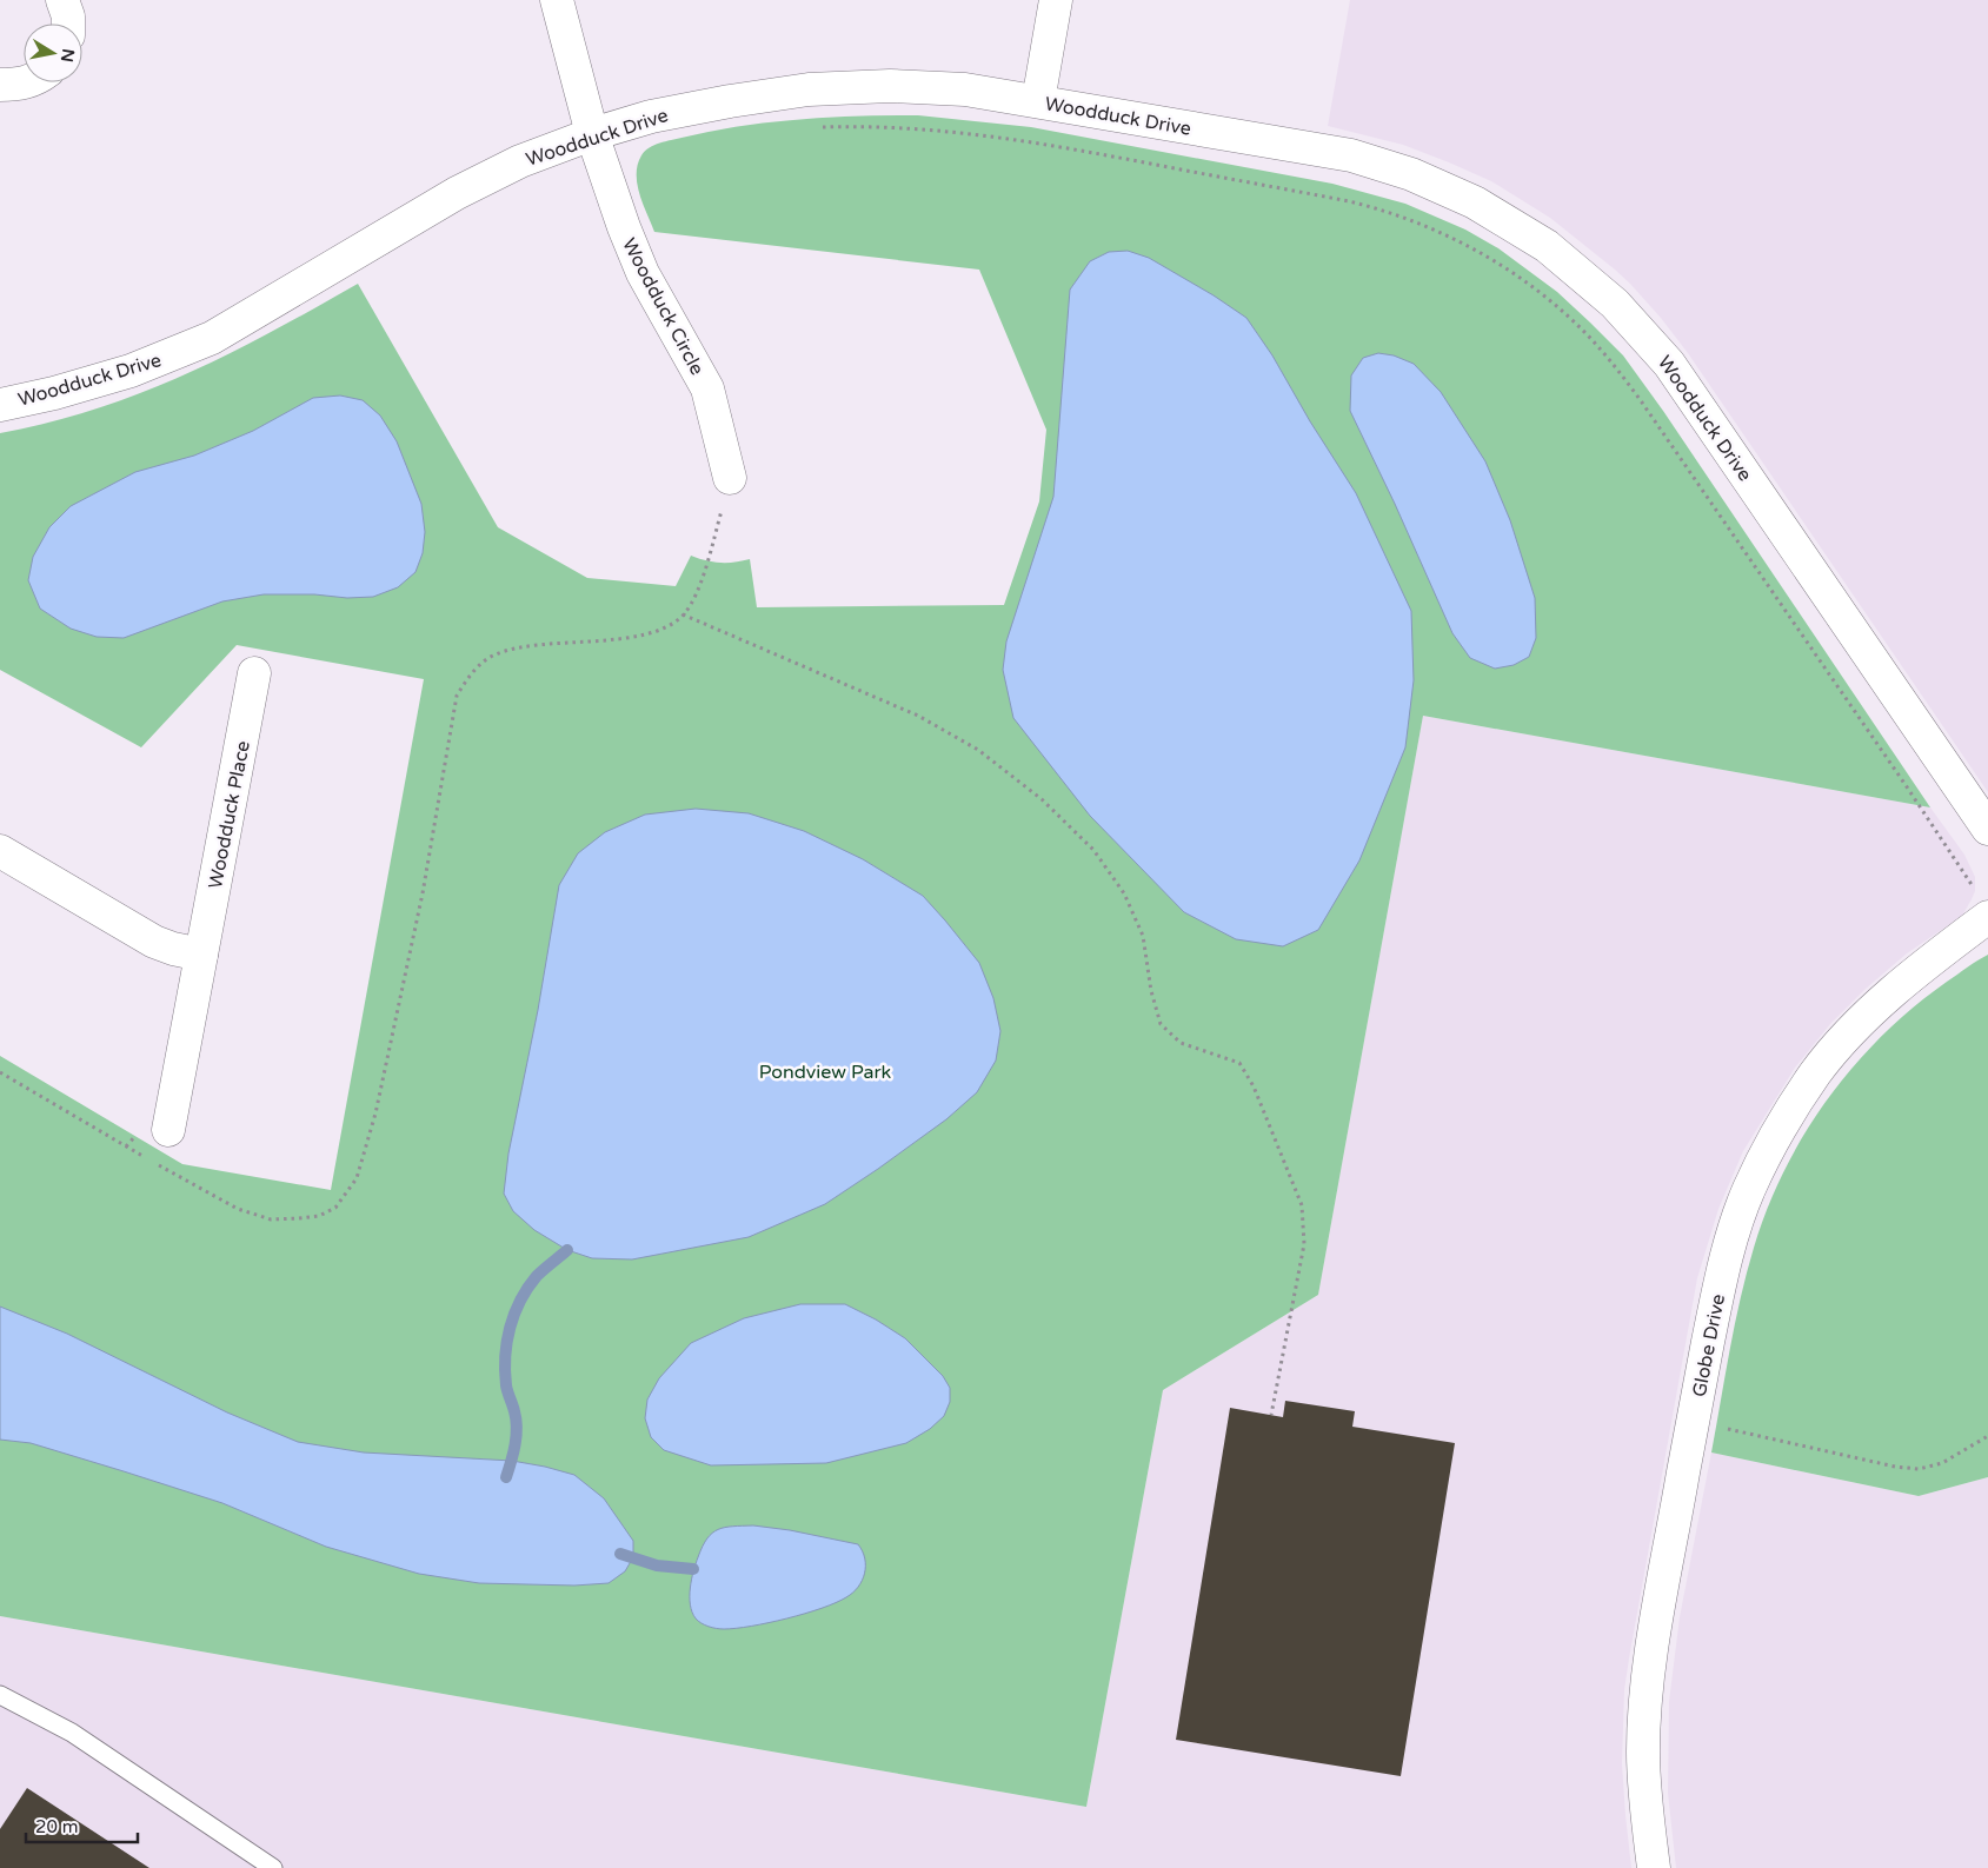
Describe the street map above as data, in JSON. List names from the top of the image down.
{
  "streets": {
    "street": [
      "Woodduck Drive",
      "Woodduck Circle",
      "Woodduck Place",
      "Globe Drive"
    ]
  },
  "crossings": [
    ["Woodduck Drive", "Woodduck Circle"]
  ],
  "parks": ["Pondview Park"],
  "scale_bar": "20 m",
  "north": "right"
}
